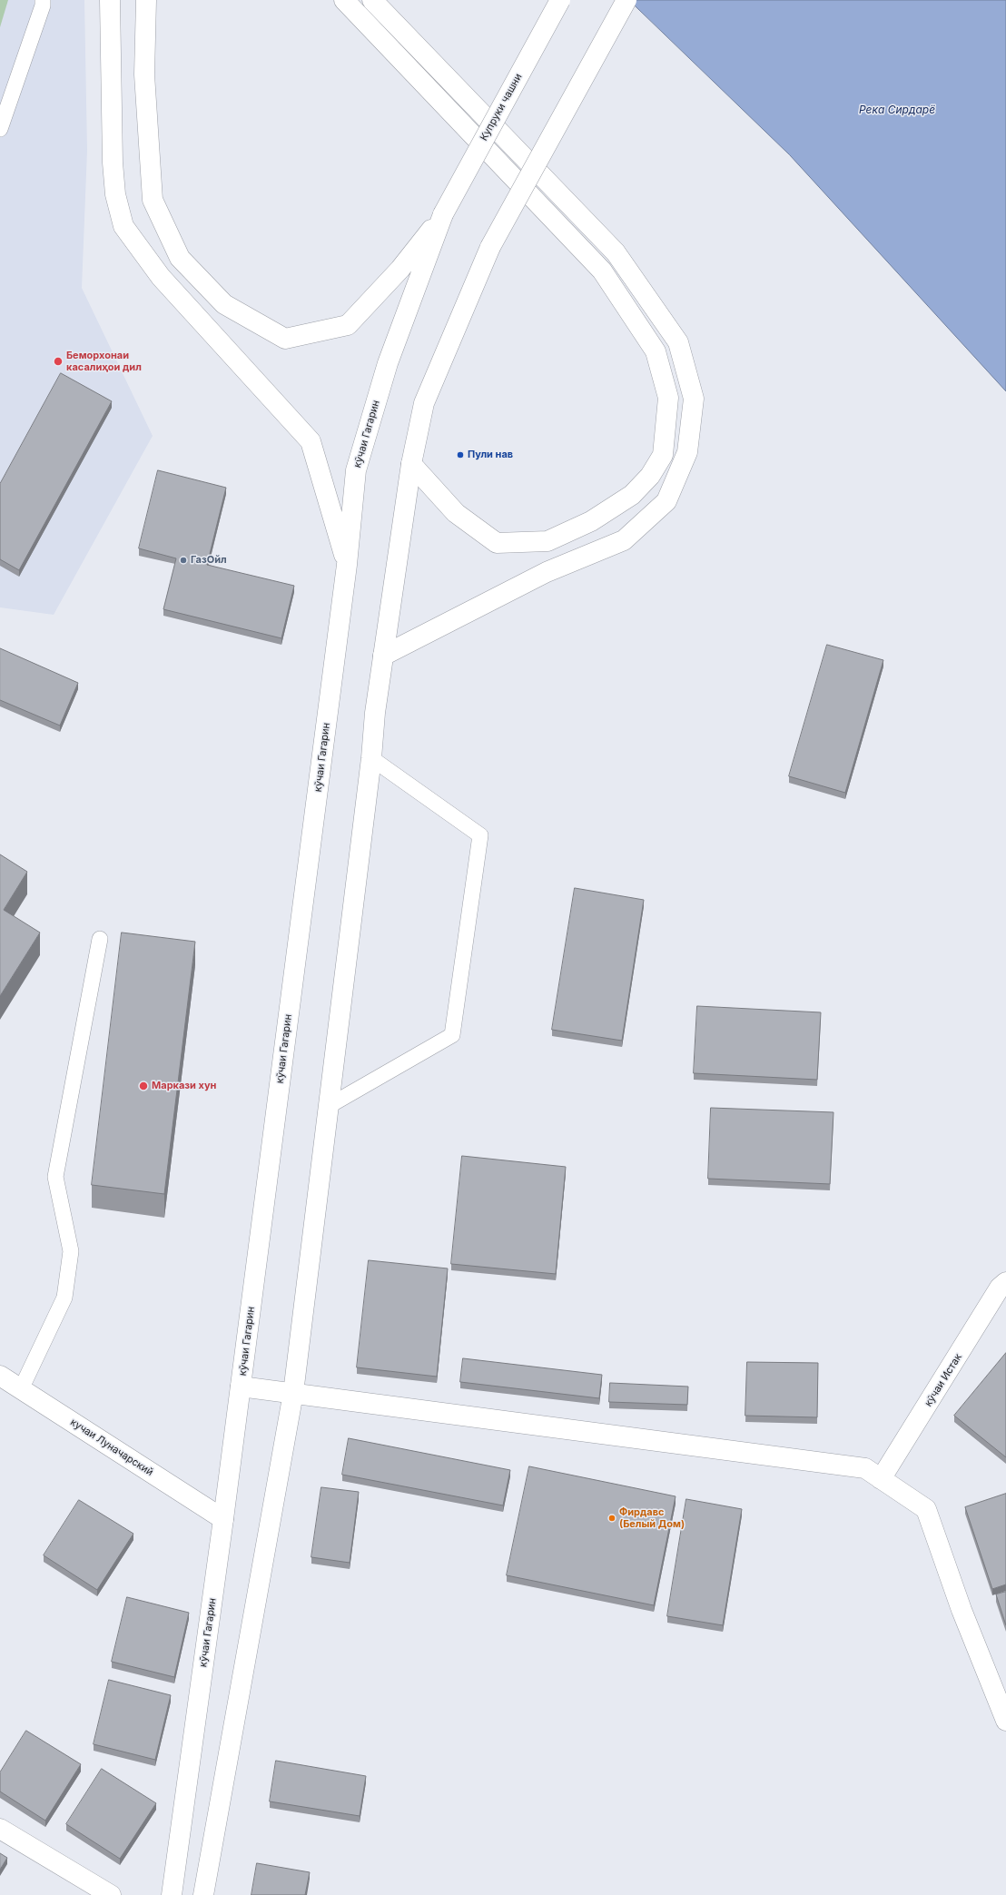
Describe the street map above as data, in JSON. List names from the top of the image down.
{
  "streets": {
    "main road": [
      "Купруки чашни",
      "кӯчаи Гагарин",
      "кӯчаи Истак",
      "кучаи Луначарский"
    ]
  },
  "crossings": [
    ["Купруки чашни", "кӯчаи Гагарин"],
    ["кӯчаи Гагарин", "кучаи Луначарский"]
  ],
  "water": ["Река Сирдарё"],
  "places": [
    "Беморхонаи касалиҳои дил",
    "Пули нав",
    "ГазОйл",
    "Маркази хун",
    "Фирдавс (Белый Дом)"
  ]
}
